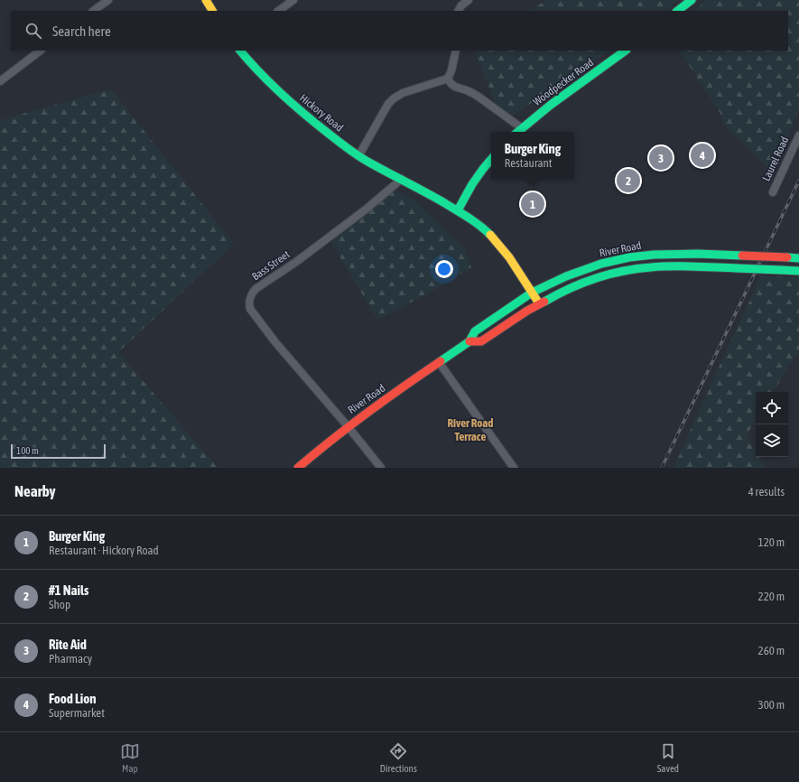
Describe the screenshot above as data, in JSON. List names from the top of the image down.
{
  "streets": {
    "main road": ["Woodpecker Road", "Hickory Road", "River Road"],
    "street": ["Laurel Road", "Bass Street"]
  },
  "crossings": [
    ["Hickory Road", "Bass Street"],
    ["River Road", "Bass Street"]
  ],
  "districts": ["River Road Terrace"],
  "scale_bar": "100 m",
  "page": {
    "search": "Search here",
    "popup": ["Burger King", "Restaurant"],
    "pins": [
      "4",
      "3",
      "2",
      "1"
    ],
    "scale": "100 m",
    "heading": ["Nearby", "4 results"],
    "list": [
      {
        "mark": "1",
        "name": "Burger King",
        "note": "Restaurant · Hickory Road",
        "value": "120 m"
      },
      {
        "mark": "2",
        "name": "#1 Nails",
        "note": "Shop",
        "value": "220 m"
      },
      {
        "mark": "3",
        "name": "Rite Aid",
        "note": "Pharmacy",
        "value": "260 m"
      },
      {
        "mark": "4",
        "name": "Food Lion",
        "note": "Supermarket",
        "value": "300 m"
      }
    ],
    "nav": ["Map", "Directions", "Saved"]
  }
}
